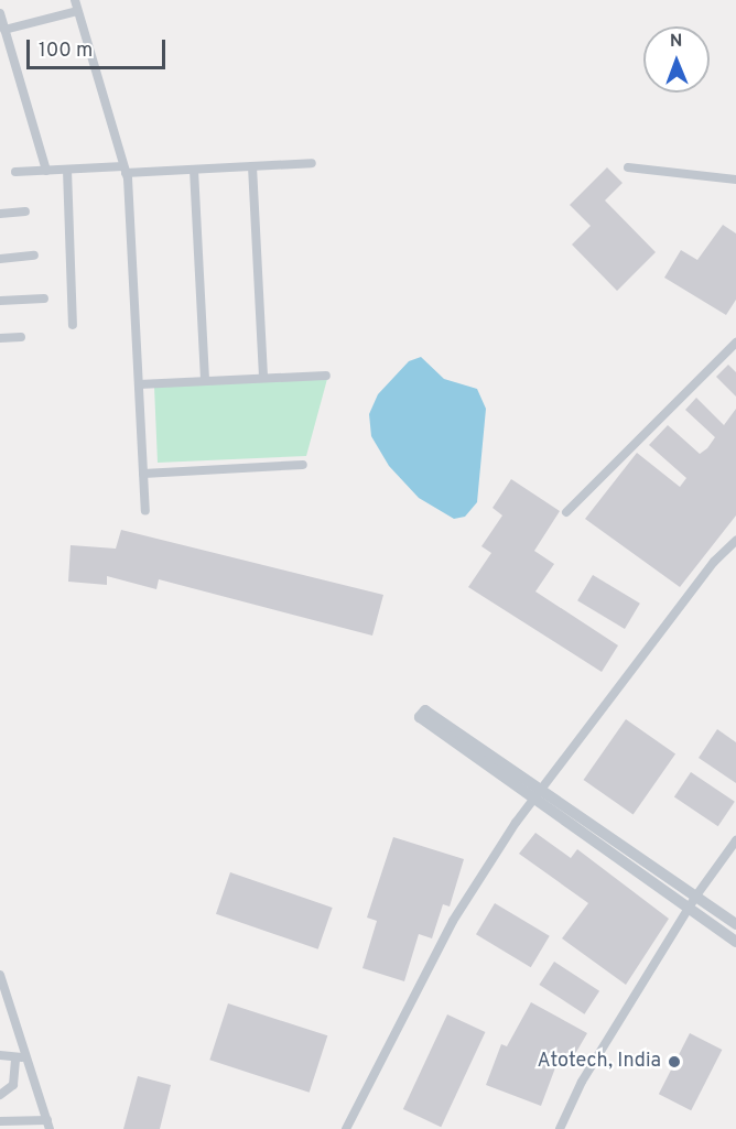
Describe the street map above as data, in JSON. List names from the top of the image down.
{
  "places": ["Atotech, India"],
  "scale_bar": "100 m",
  "north": "top"
}
